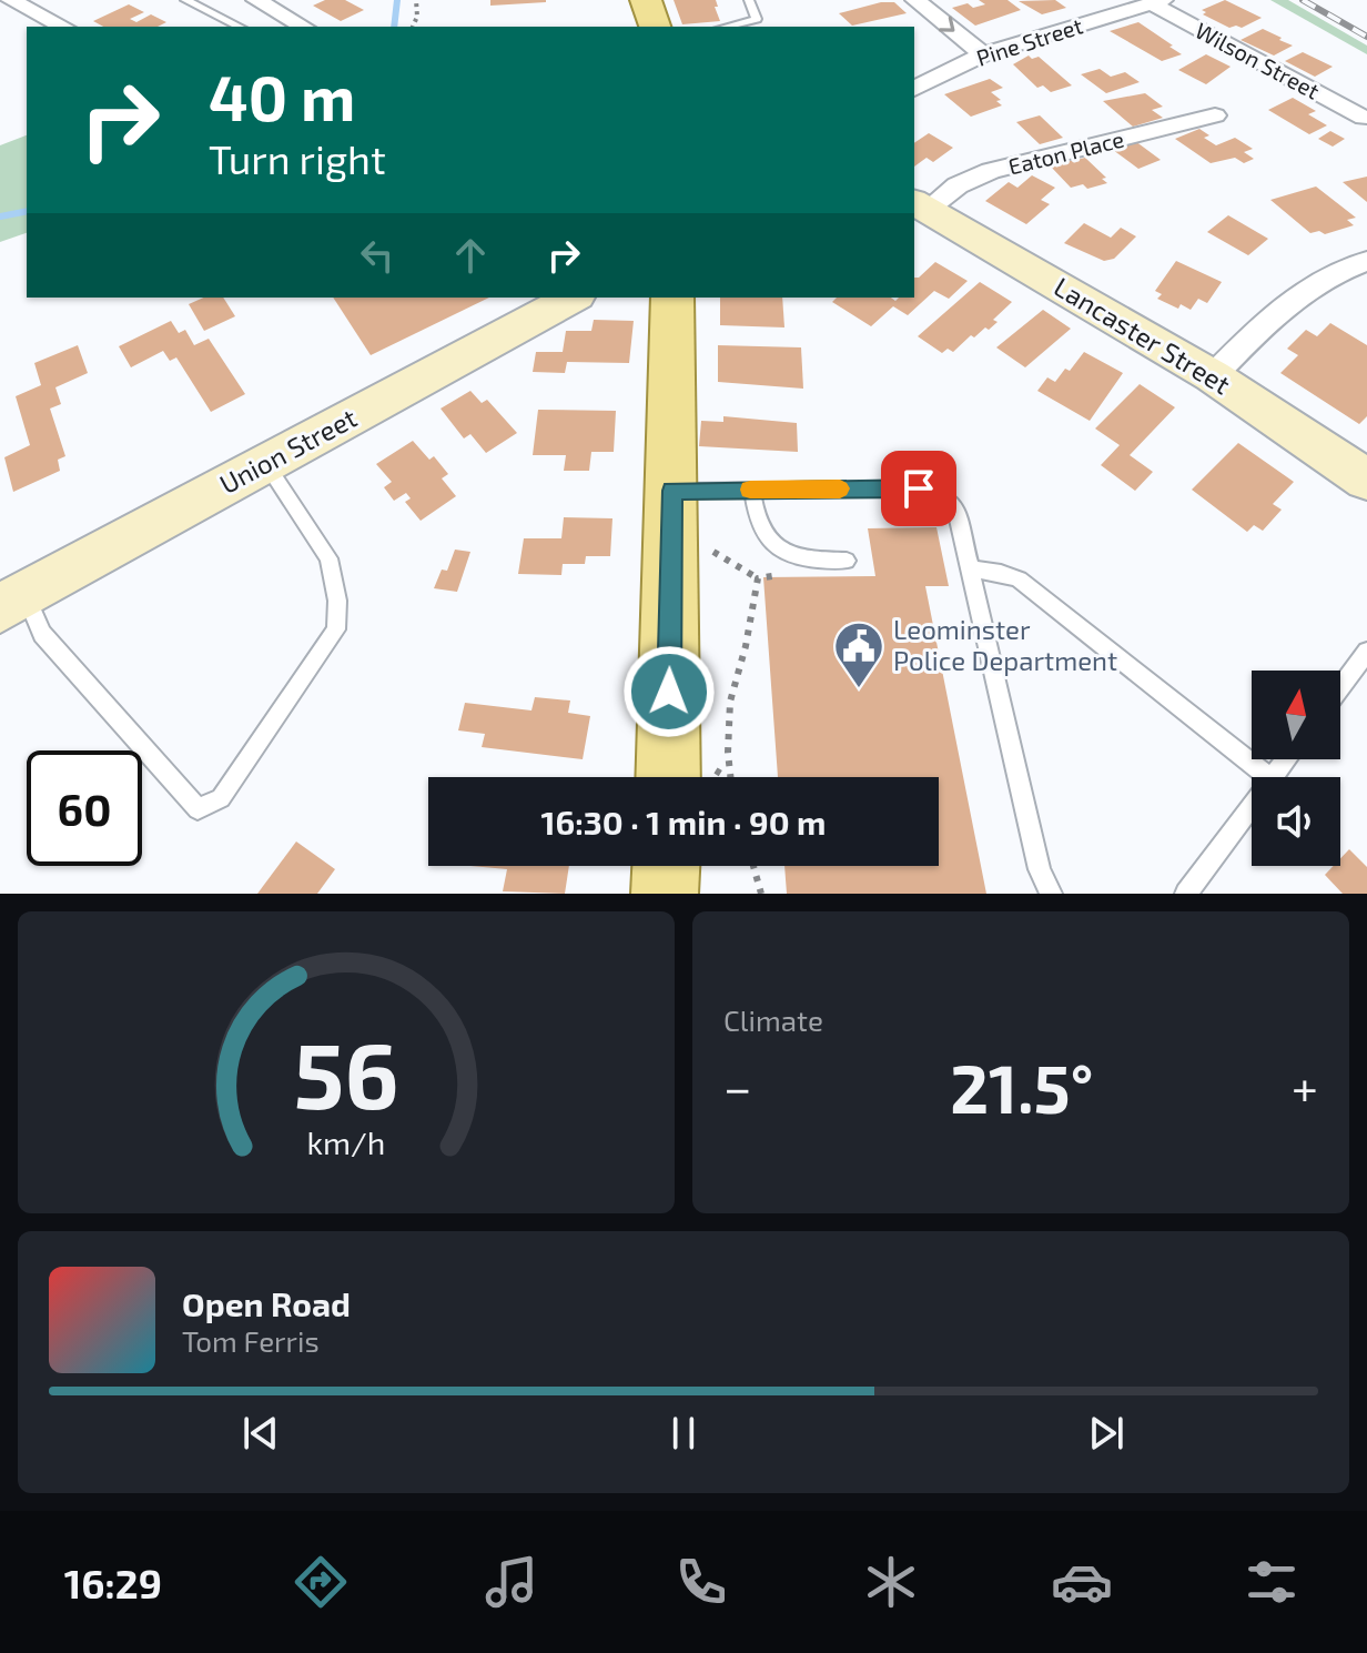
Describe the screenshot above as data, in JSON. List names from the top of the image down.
{
  "streets": {
    "main road": ["Lancaster Street", "Union Street"],
    "street": ["Pine Street", "Wilson Street", "Eaton Place"]
  },
  "crossings": [
    ["Pine Street", "Wilson Street"],
    ["Eaton Place", "Lancaster Street"]
  ],
  "places": {
    "public building": ["Leominster Police Department"]
  },
  "north": "top",
  "page": {
    "turn": ["40 m", "Turn right"],
    "limit": "60",
    "trip": "16:30 · 1 min · 90 m",
    "tile": "Climate",
    "heat": ["−", "21.5°", "+"],
    "song": ["Open Road", "Tom Ferris"],
    "tabs": "16:29",
    "gauge": ["56", "km/h"]
  }
}
